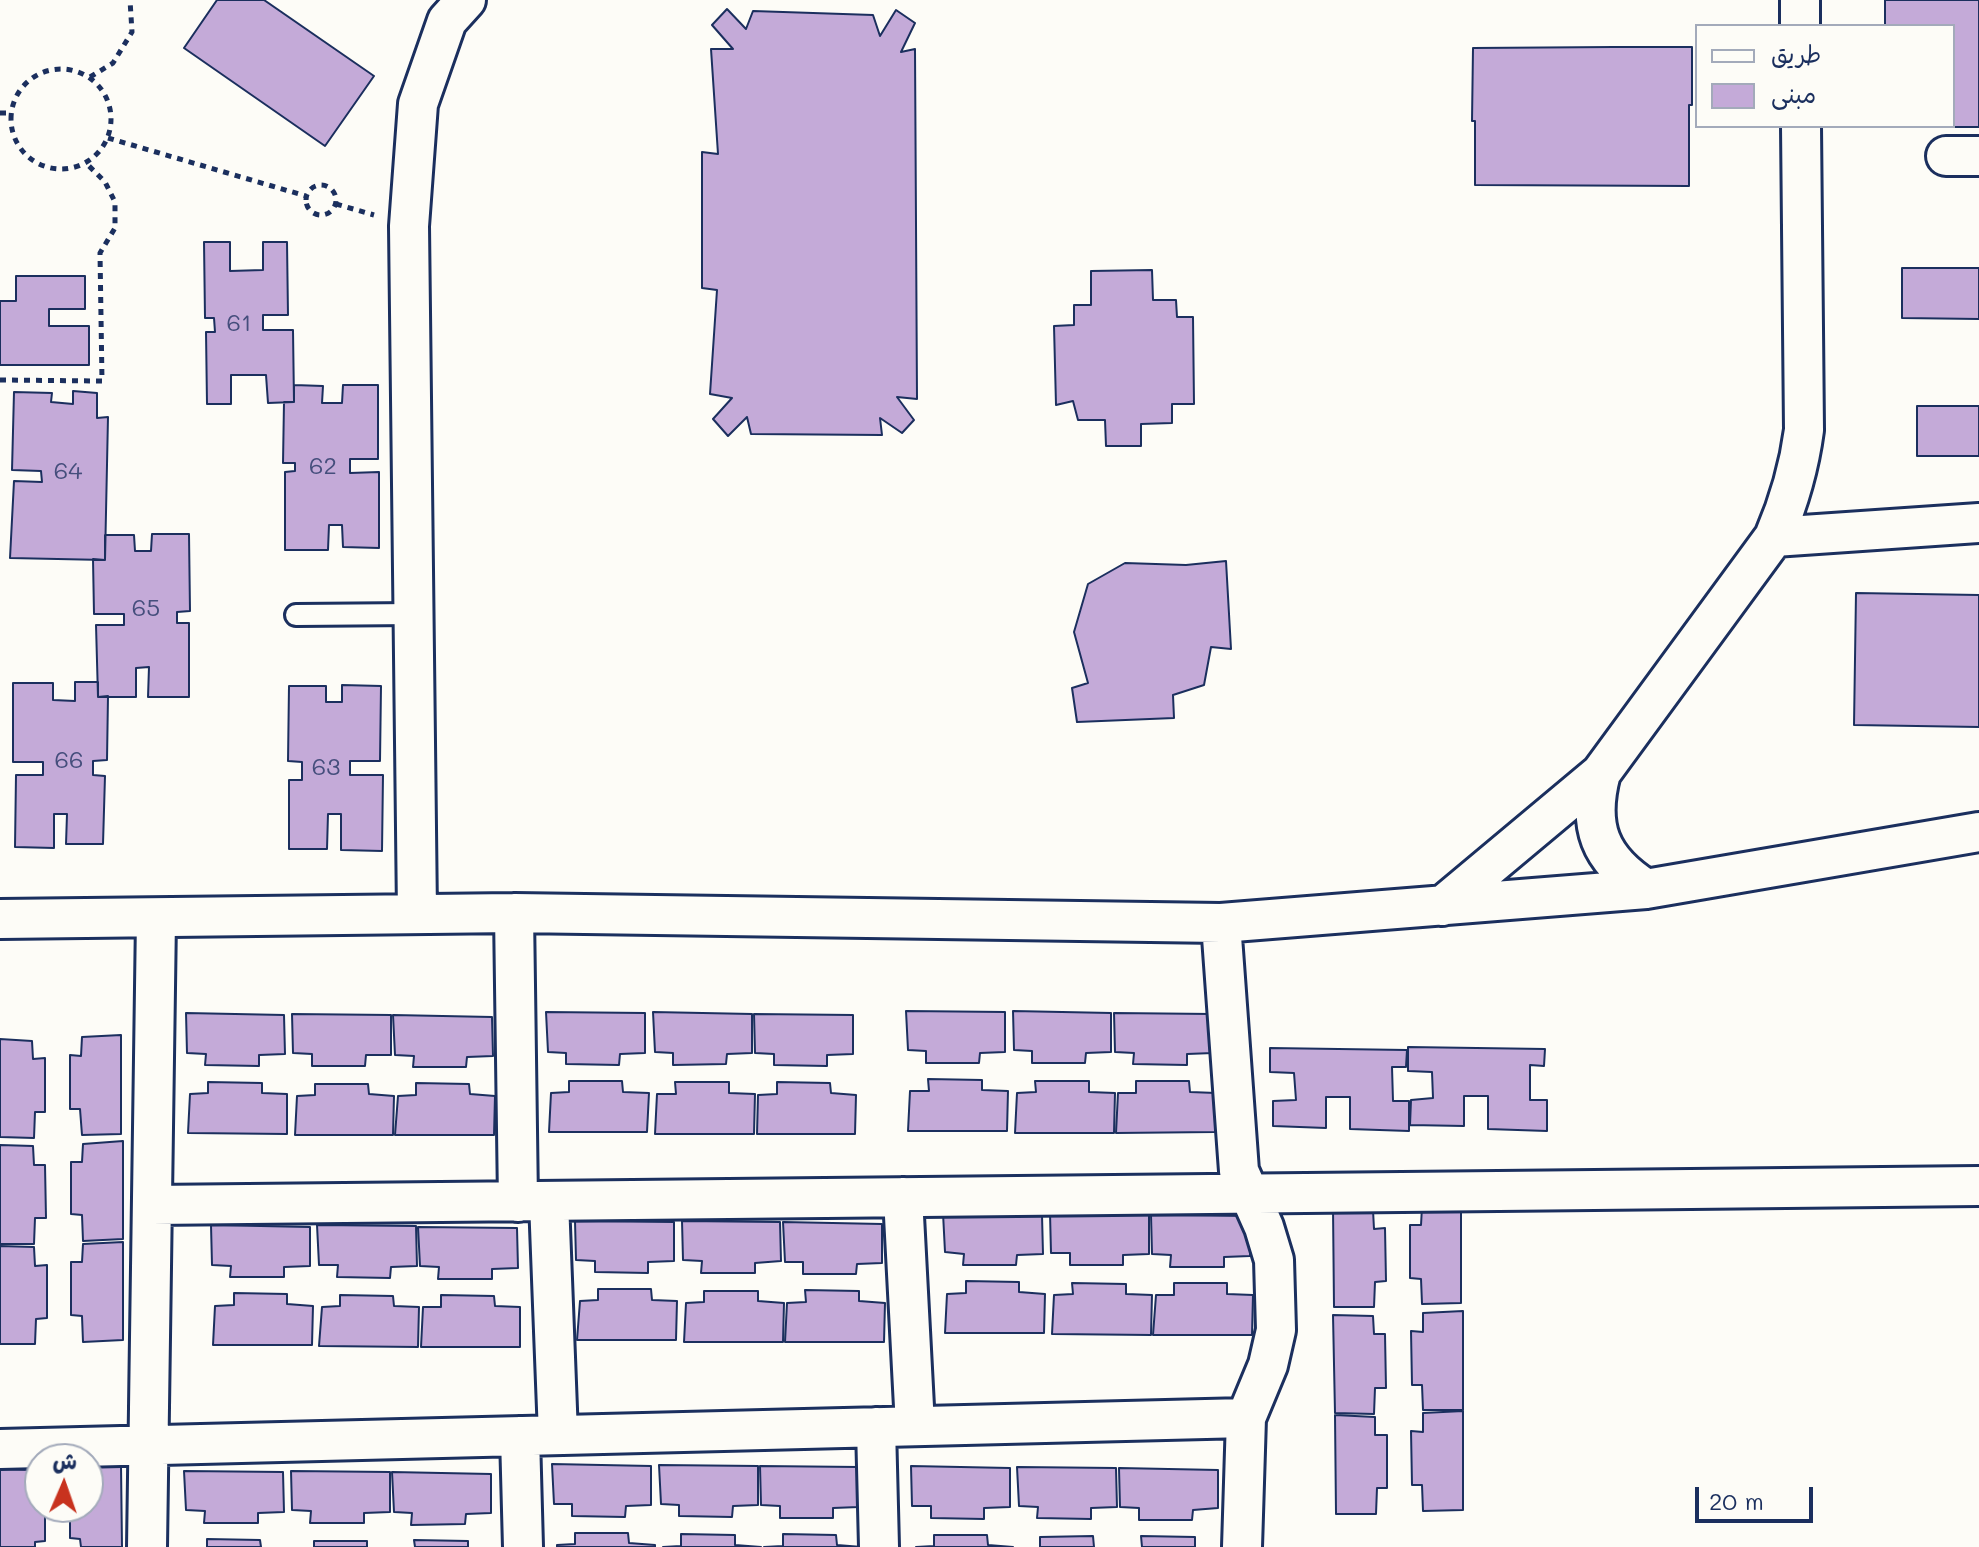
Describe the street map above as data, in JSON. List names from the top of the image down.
{
  "house_numbers": [
    "61",
    "62",
    "64",
    "65",
    "66",
    "63"
  ],
  "legend": ["طريق", "مبنى"],
  "scale_bar": "20 m",
  "north": "top"
}
